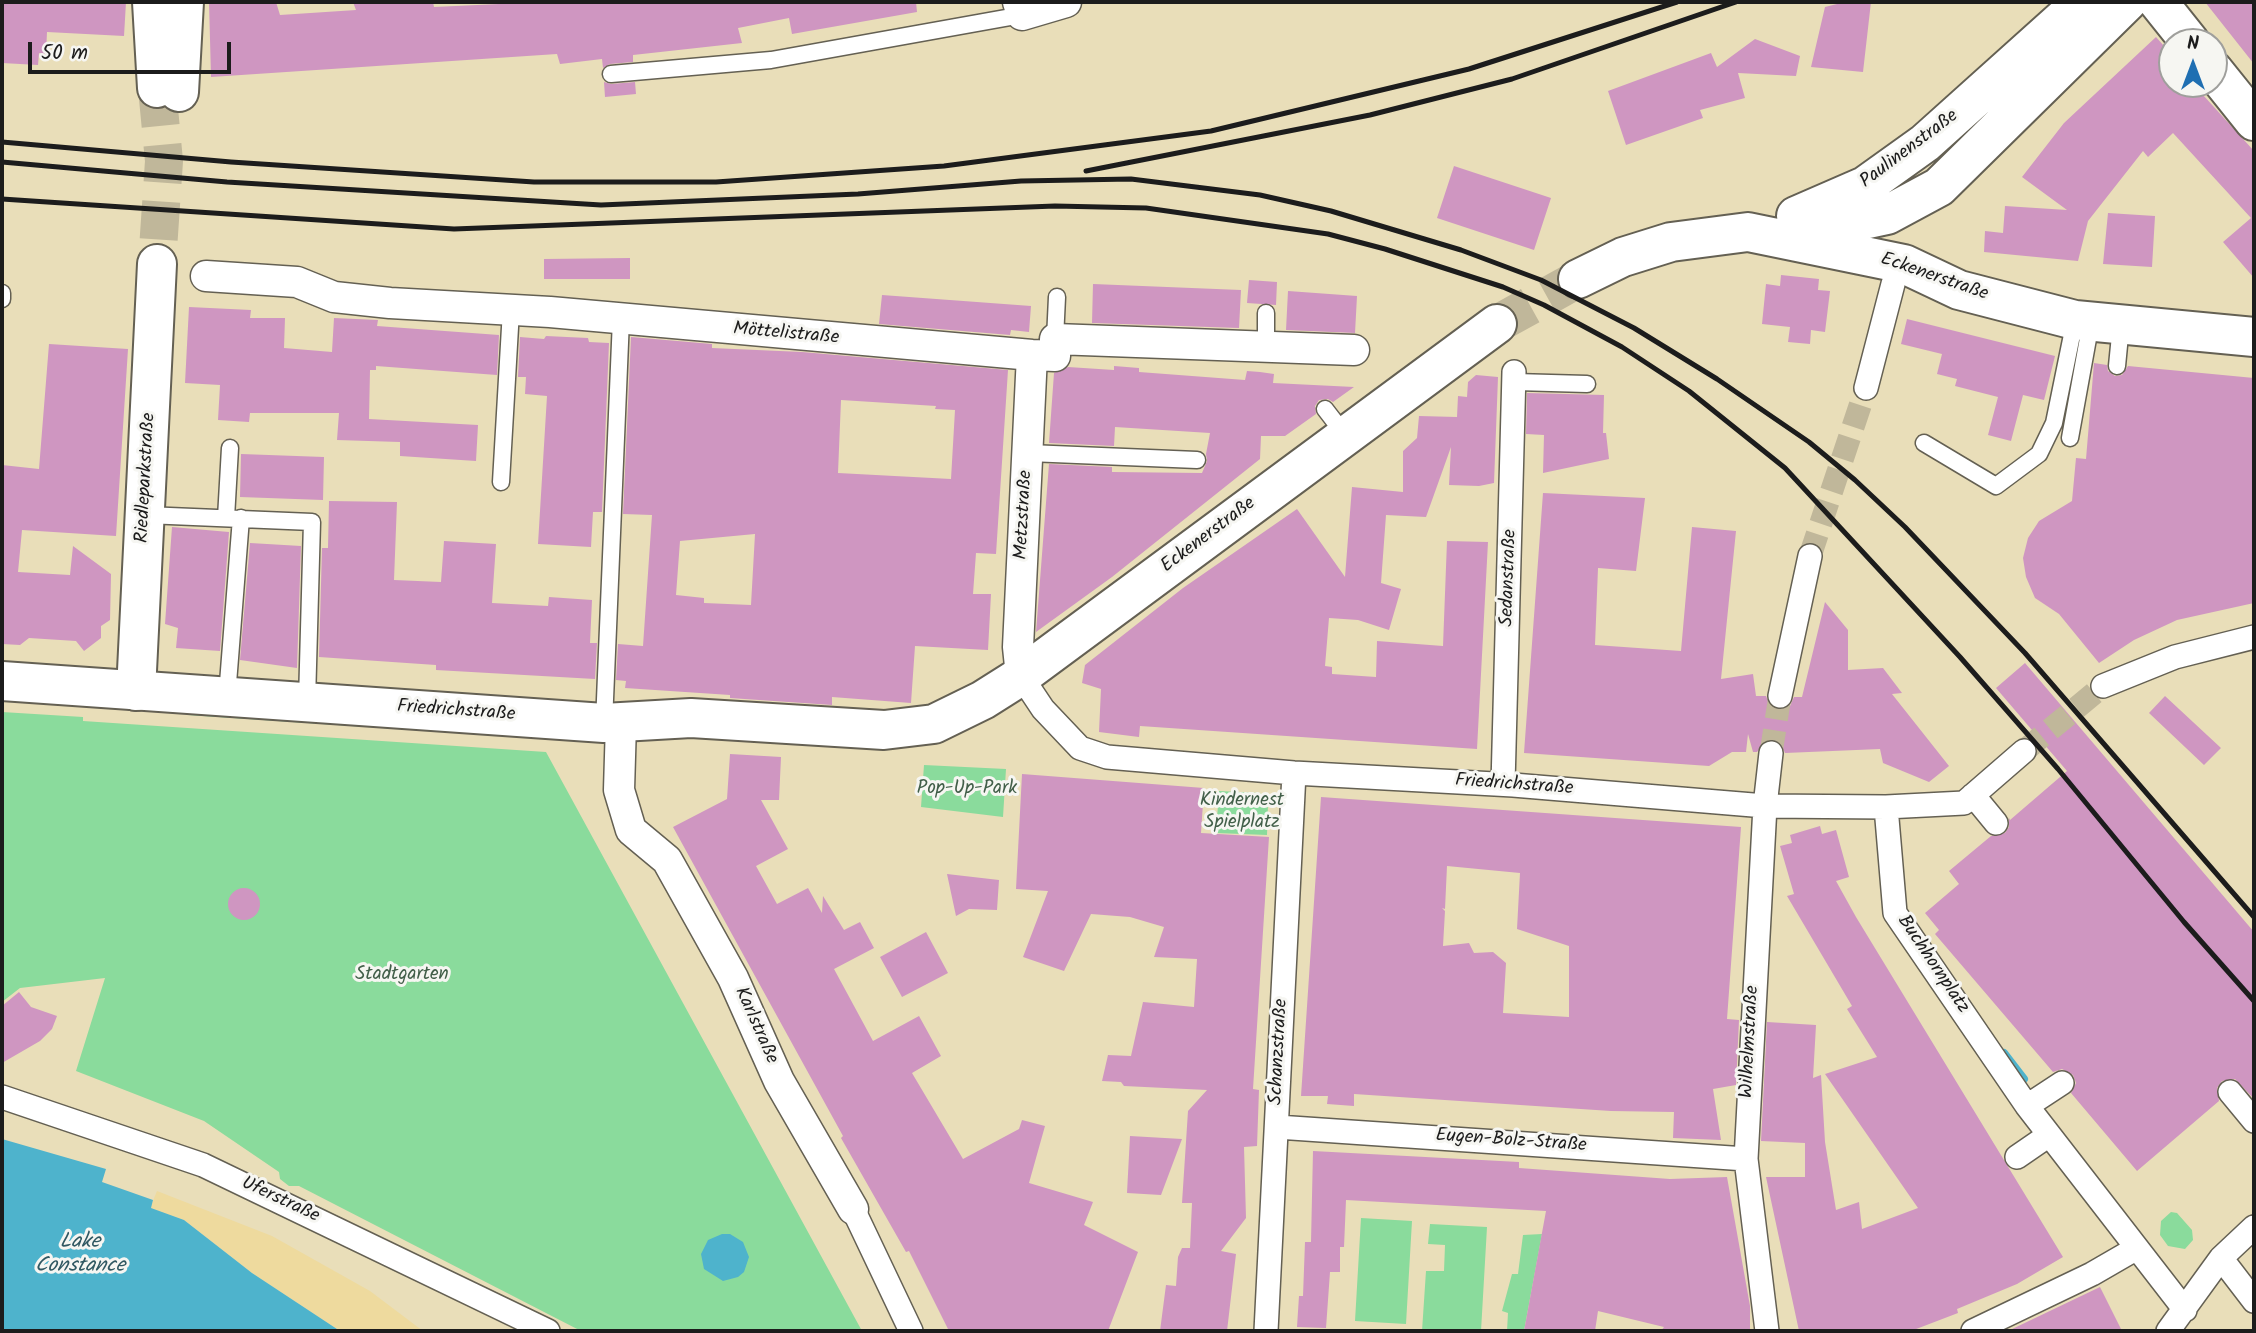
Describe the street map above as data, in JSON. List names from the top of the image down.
{
  "streets": {
    "main road": [
      "Paulinenstraße",
      "Eckenerstraße",
      "Riedleparkstraße",
      "Friedrichstraße"
    ],
    "street": [
      "Möttelistraße",
      "Metzstraße",
      "Sedanstraße",
      "Buchhornplatz",
      "Karlstraße",
      "Wilhelmstraße",
      "Schanzstraße",
      "Eugen-Bolz-Straße",
      "Uferstraße"
    ]
  },
  "crossings": [
    ["Paulinenstraße", "Eckenerstraße"],
    ["Eckenerstraße", "Metzstraße"],
    ["Eckenerstraße", "Friedrichstraße"],
    ["Möttelistraße", "Metzstraße"],
    ["Riedleparkstraße", "Friedrichstraße"],
    ["Metzstraße", "Friedrichstraße"],
    ["Sedanstraße", "Friedrichstraße"],
    ["Friedrichstraße", "Buchhornplatz"],
    ["Friedrichstraße", "Karlstraße"],
    ["Friedrichstraße", "Wilhelmstraße"],
    ["Friedrichstraße", "Schanzstraße"],
    ["Wilhelmstraße", "Eugen-Bolz-Straße"],
    ["Schanzstraße", "Eugen-Bolz-Straße"]
  ],
  "water": ["Lake Constance"],
  "parks": ["Pop-Up-Park", "Kindernest Spielplatz", "Stadtgarten"],
  "scale_bar": "50 m",
  "north": "top"
}
